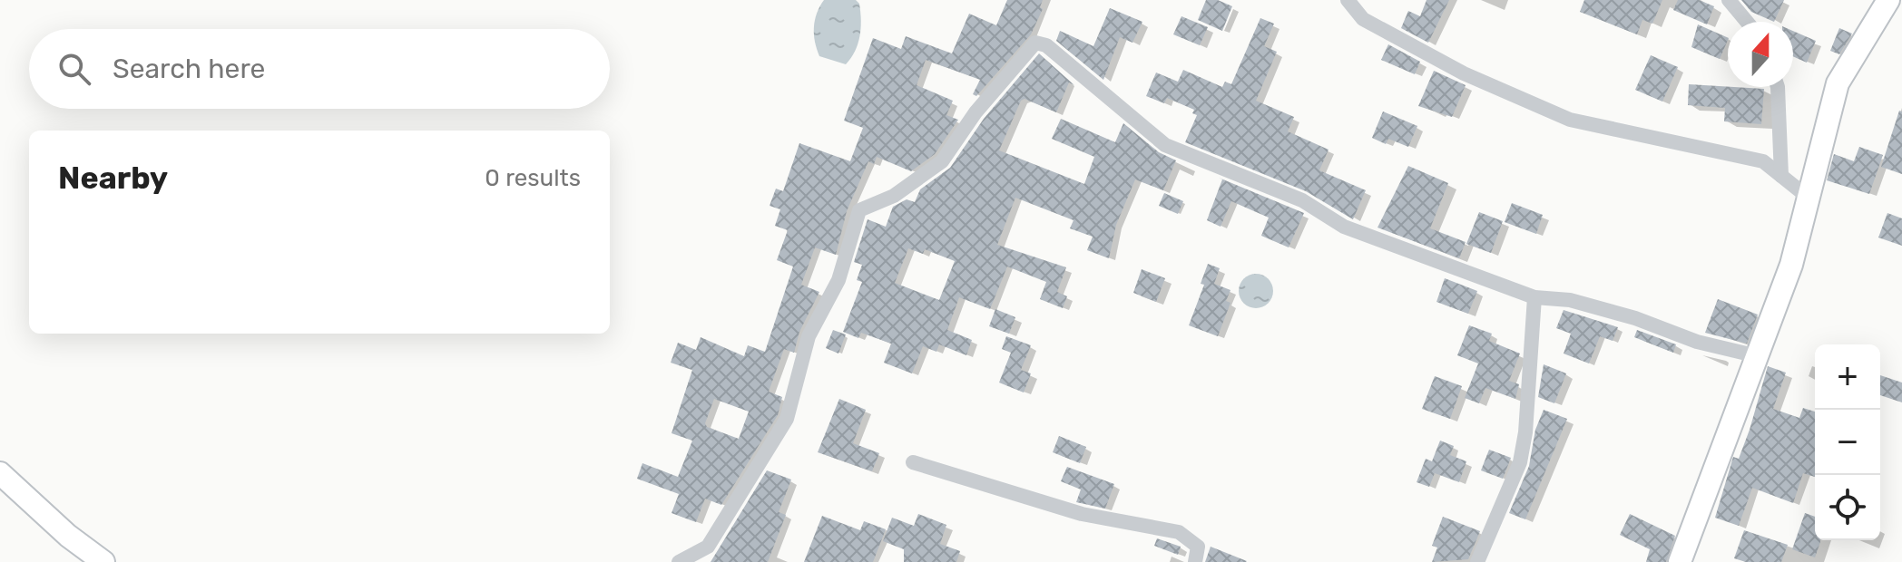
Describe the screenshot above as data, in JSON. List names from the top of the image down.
{
  "north": "top",
  "page": {
    "search": "Search here",
    "heading": ["Nearby", "0 results"],
    "map_buttons": ["+", "−"]
  }
}
